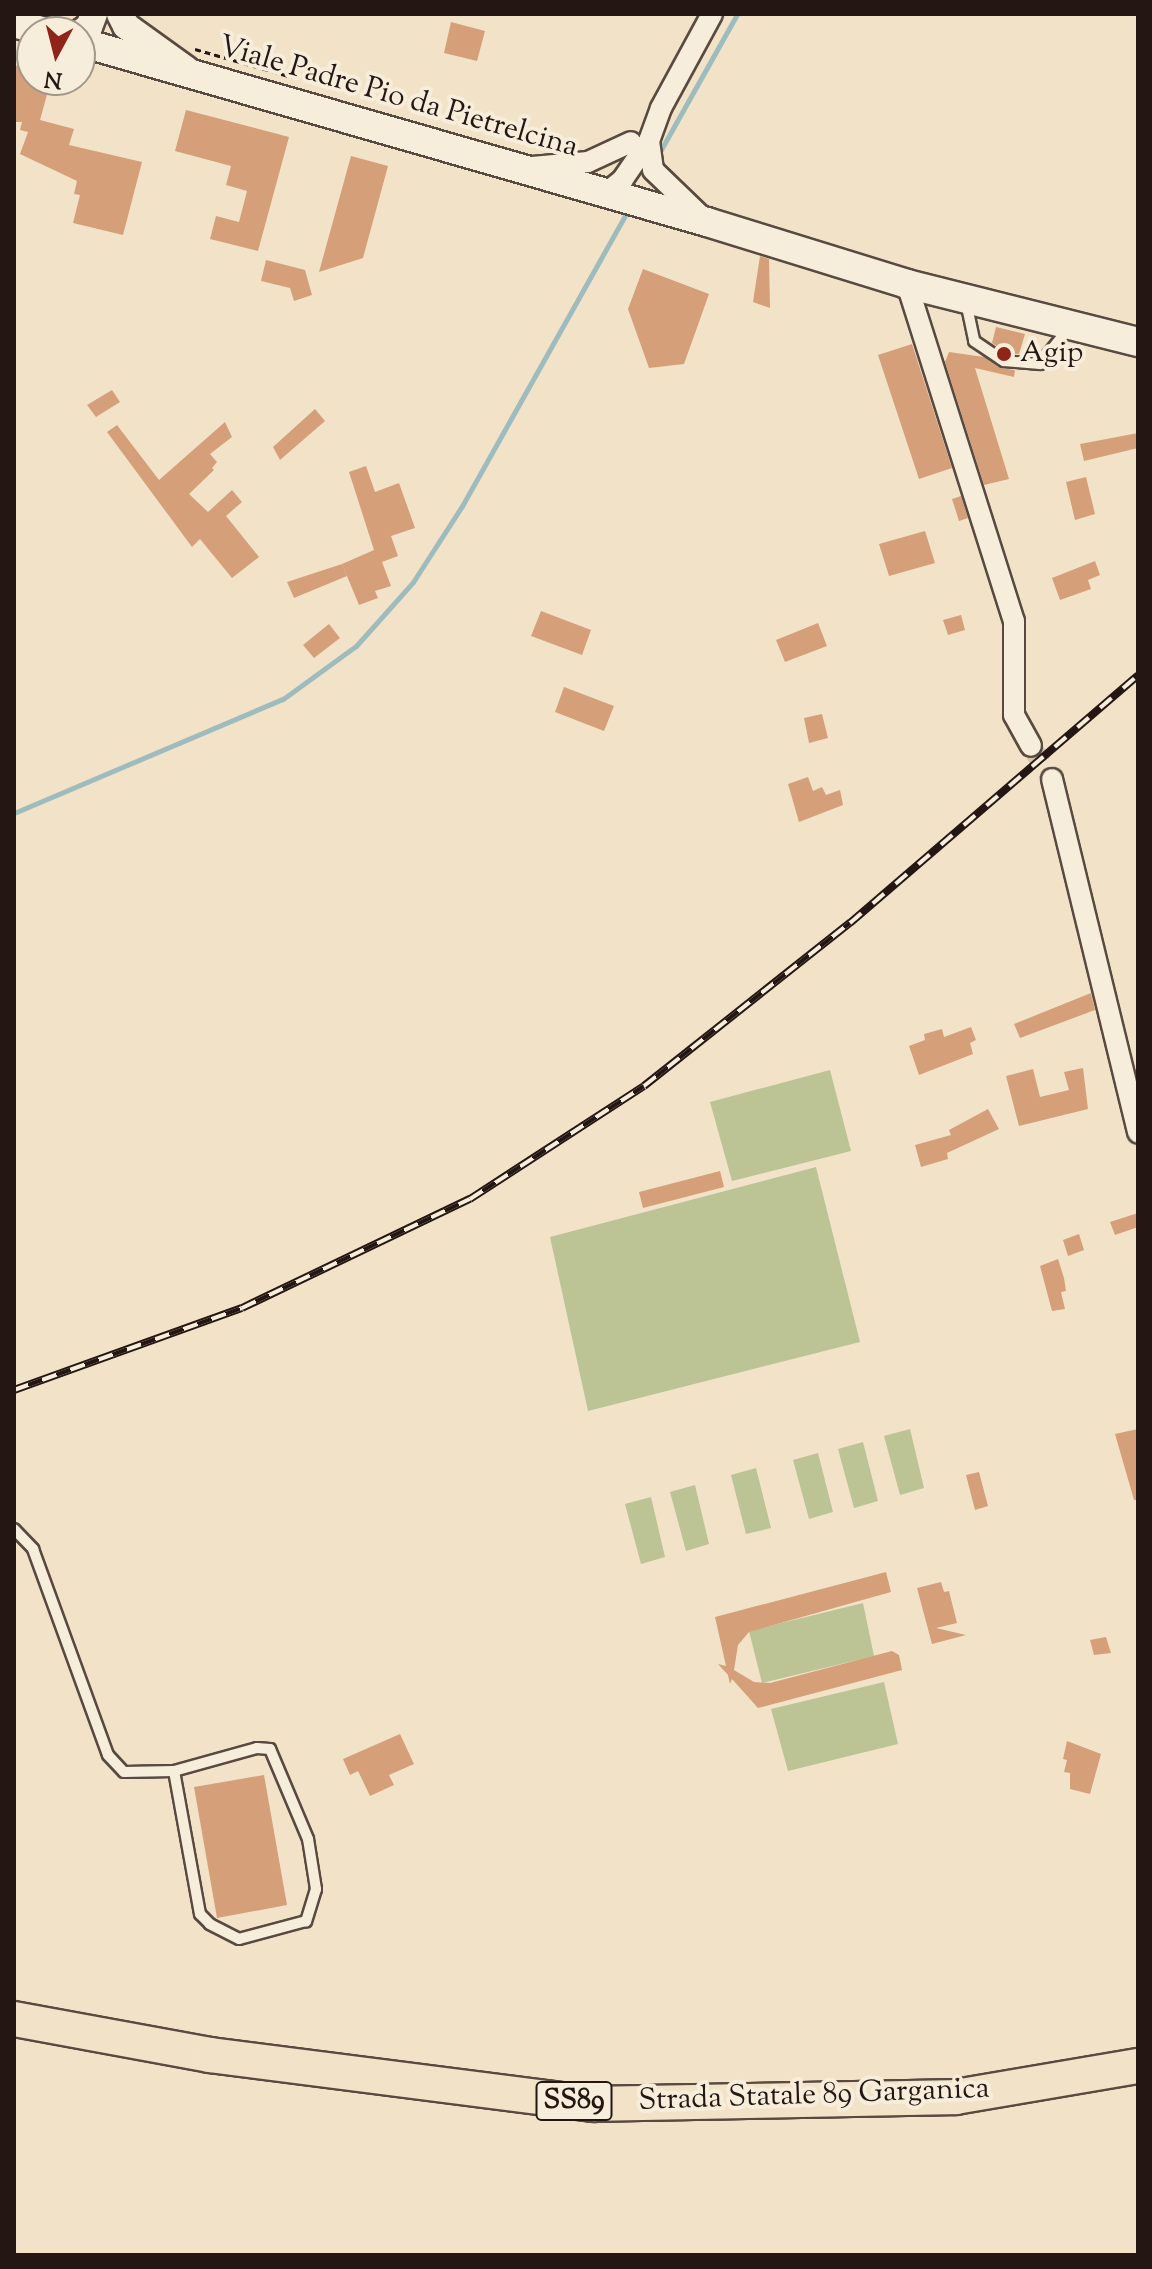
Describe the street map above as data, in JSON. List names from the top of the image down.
{
  "streets": {
    "highway": ["Strada Statale 89 Garganica", "SS89"],
    "main road": ["Viale Padre Pio da Pietrelcina"]
  },
  "places": ["Agip"],
  "north": "bottom"
}
